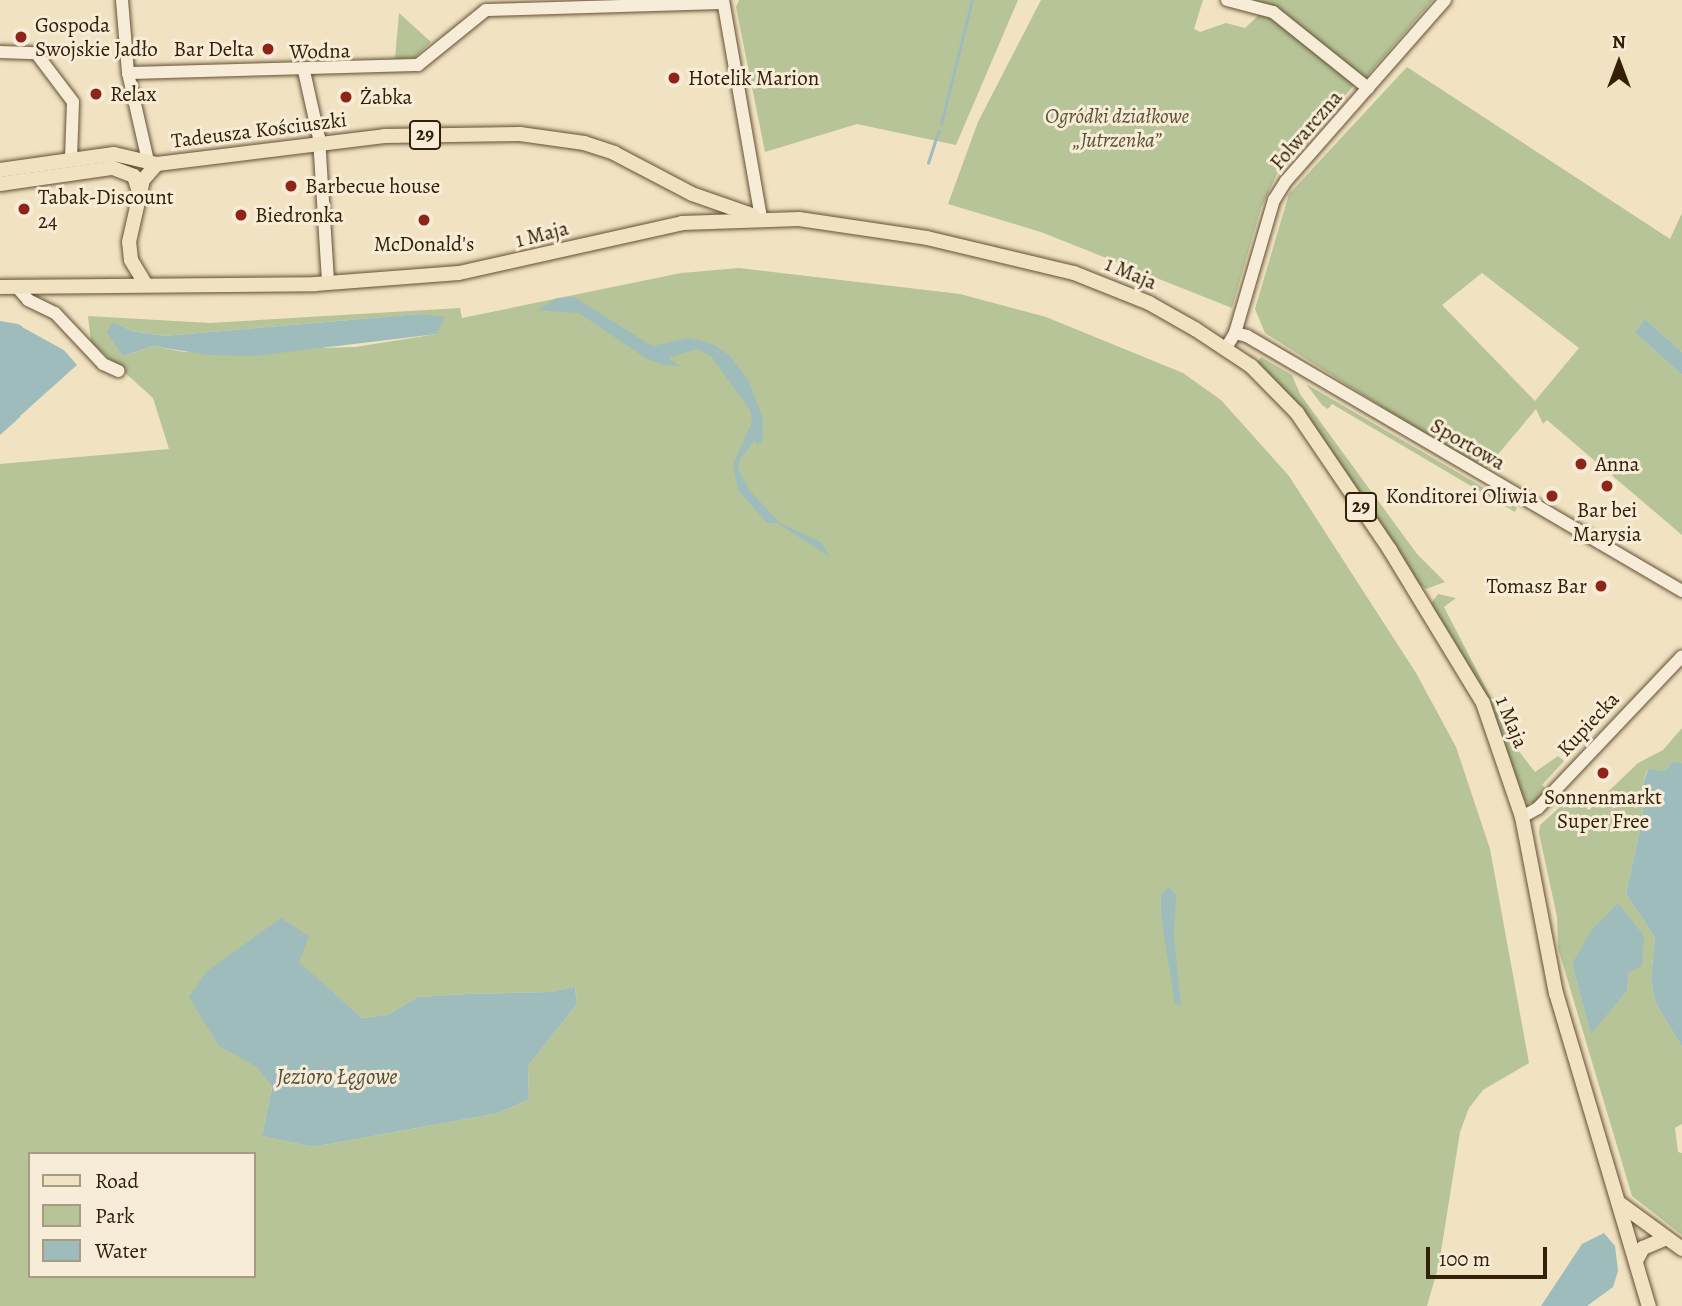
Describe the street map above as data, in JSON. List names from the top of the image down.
{
  "streets": {
    "main road": ["Tadeusza Kościuszki", "29", "1 Maja"],
    "street": [
      "Wodna",
      "Folwarczna",
      "Sportowa",
      "Kupiecka"
    ]
  },
  "crossings": [
    ["Tadeusza Kościuszki", "1 Maja"],
    ["Folwarczna", "1 Maja"],
    ["Folwarczna", "Sportowa"],
    ["29", "1 Maja"],
    ["1 Maja", "Kupiecka"]
  ],
  "water": ["Jezioro Łęgowe"],
  "parks": ["Ogródki działkowe „Jutrzenka”"],
  "places": [
    "Gospoda Swojskie Jadło",
    "Bar Delta",
    "Hotelik Marion",
    "Relax",
    "Żabka",
    "Barbecue house",
    "Tabak-Discount 24",
    "Biedronka",
    "McDonald's",
    "Anna",
    "Bar bei Marysia",
    "Konditorei Oliwia",
    "Tomasz Bar",
    "Sonnenmarkt Super Free"
  ],
  "legend": ["Road", "Park", "Water"],
  "scale_bar": "100 m",
  "north": "top"
}
